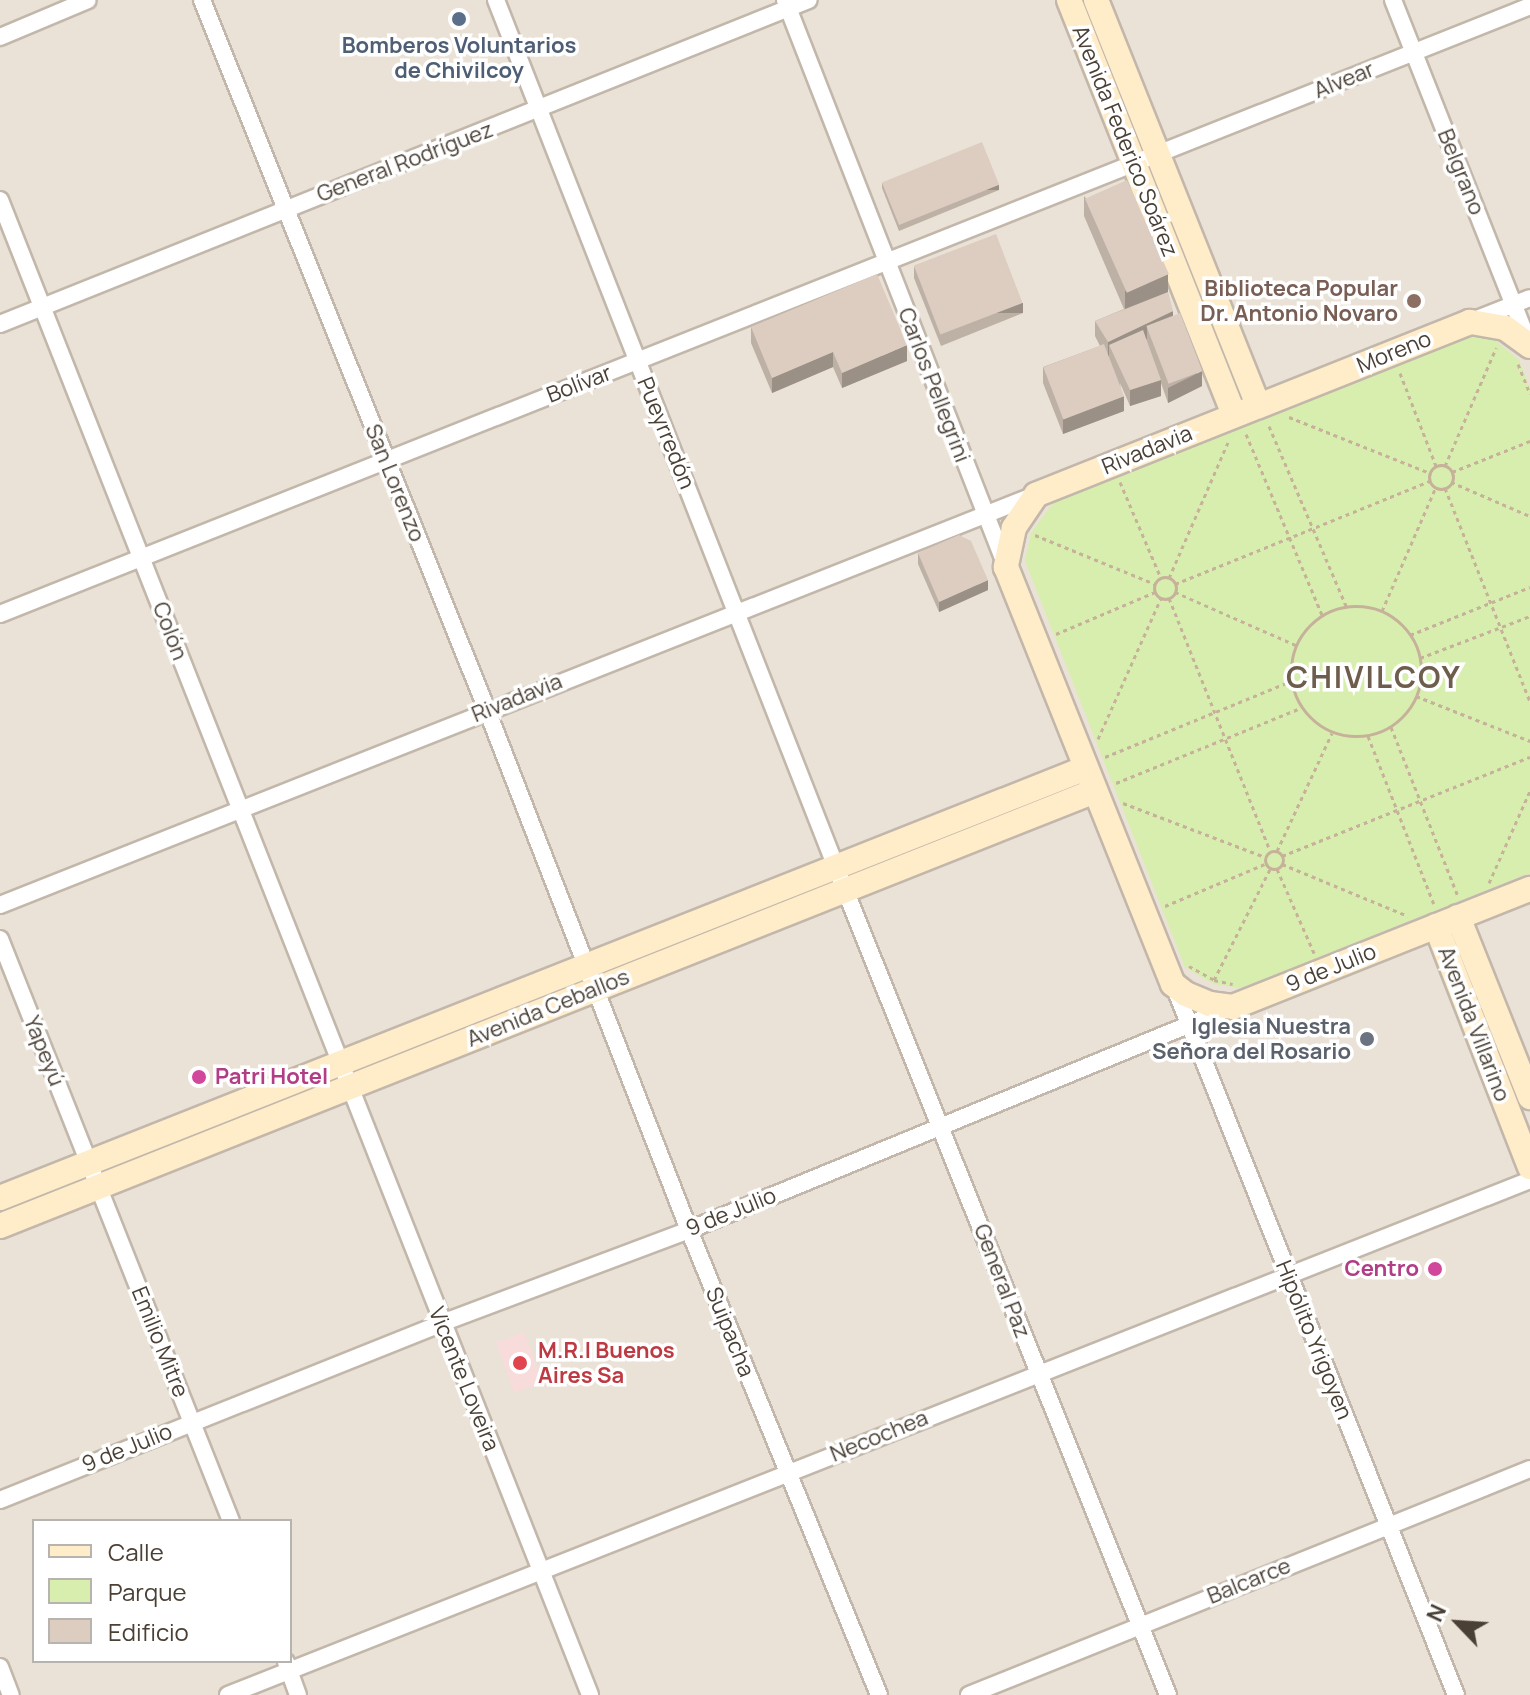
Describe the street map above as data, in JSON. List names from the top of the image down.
{
  "streets": {
    "main road": [
      "Avenida Federico Soárez",
      "Moreno",
      "Carlos Pellegrini",
      "Rivadavia",
      "9 de Julio",
      "Avenida Ceballos",
      "Avenida Villarino",
      "Hipólito Yrigoyen"
    ],
    "street": [
      "Alvear",
      "General Rodríguez",
      "Belgrano",
      "Bolívar",
      "Pueyrredón",
      "San Lorenzo",
      "Colón",
      "Yapeyú",
      "General Paz",
      "Suipacha",
      "Emilio Mitre",
      "Vicente Loveira",
      "Necochea",
      "Balcarce"
    ]
  },
  "crossings": [
    ["Alvear", "Avenida Federico Soárez"],
    ["Alvear", "Belgrano"],
    ["Alvear", "Bolívar"],
    ["Avenida Federico Soárez", "Moreno"],
    ["Avenida Federico Soárez", "Bolívar"],
    ["Avenida Federico Soárez", "Rivadavia"],
    ["General Rodríguez", "Carlos Pellegrini"],
    ["General Rodríguez", "Pueyrredón"],
    ["General Rodríguez", "San Lorenzo"],
    ["General Rodríguez", "Colón"],
    ["Belgrano", "Moreno"],
    ["Moreno", "Rivadavia"],
    ["Bolívar", "Carlos Pellegrini"],
    ["Bolívar", "Pueyrredón"],
    ["Bolívar", "San Lorenzo"],
    ["Bolívar", "Colón"],
    ["Carlos Pellegrini", "Rivadavia"],
    ["Carlos Pellegrini", "Avenida Ceballos"],
    ["Carlos Pellegrini", "Hipólito Yrigoyen"],
    ["Pueyrredón", "Rivadavia"],
    ["Pueyrredón", "Avenida Ceballos"],
    ["Pueyrredón", "General Paz"],
    ["Rivadavia", "San Lorenzo"],
    ["Rivadavia", "Colón"],
    ["San Lorenzo", "Avenida Ceballos"],
    ["San Lorenzo", "Suipacha"],
    ["Colón", "Avenida Ceballos"],
    ["Colón", "Vicente Loveira"],
    ["9 de Julio", "Avenida Villarino"],
    ["9 de Julio", "General Paz"],
    ["9 de Julio", "Suipacha"],
    ["9 de Julio", "Hipólito Yrigoyen"],
    ["9 de Julio", "Emilio Mitre"],
    ["9 de Julio", "Vicente Loveira"],
    ["Avenida Ceballos", "Yapeyú"],
    ["Avenida Ceballos", "General Paz"],
    ["Avenida Ceballos", "Suipacha"],
    ["Avenida Ceballos", "Hipólito Yrigoyen"],
    ["Avenida Ceballos", "Emilio Mitre"],
    ["Avenida Ceballos", "Vicente Loveira"],
    ["Yapeyú", "Emilio Mitre"],
    ["General Paz", "Necochea"],
    ["General Paz", "Balcarce"],
    ["Suipacha", "Necochea"],
    ["Hipólito Yrigoyen", "Necochea"],
    ["Hipólito Yrigoyen", "Balcarce"],
    ["Vicente Loveira", "Necochea"]
  ],
  "districts": ["CHIVILCOY"],
  "places": [
    "Bomberos Voluntarios de Chivilcoy",
    "Biblioteca Popular Dr. Antonio Novaro",
    "Iglesia Nuestra Señora del Rosario",
    "Patri Hotel",
    "Centro",
    "M.R.I Buenos Aires Sa"
  ],
  "legend": ["Calle", "Parque", "Edificio"],
  "north": "top left"
}
